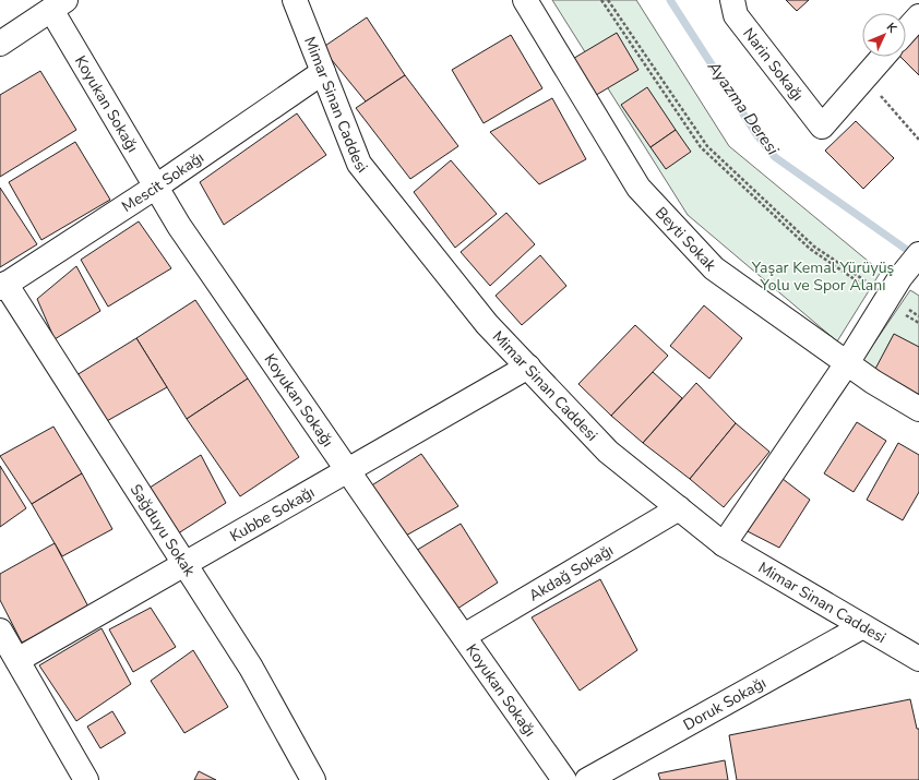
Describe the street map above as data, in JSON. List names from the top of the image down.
{
  "streets": {
    "street": [
      "Narin Sokağı",
      "Koyukan Sokağı",
      "Mimar Sinan Caddesi",
      "Mescit Sokağı",
      "Beyti Sokak",
      "Kubbe Sokağı",
      "Sağduyu Sokak",
      "Akdağ Sokağı",
      "Doruk Sokağı"
    ]
  },
  "crossings": [
    ["Koyukan Sokağı", "Mescit Sokağı"],
    ["Koyukan Sokağı", "Kubbe Sokağı"],
    ["Koyukan Sokağı", "Akdağ Sokağı"],
    ["Mimar Sinan Caddesi", "Mescit Sokağı"],
    ["Mimar Sinan Caddesi", "Kubbe Sokağı"],
    ["Mimar Sinan Caddesi", "Akdağ Sokağı"],
    ["Mimar Sinan Caddesi", "Doruk Sokağı"],
    ["Mescit Sokağı", "Sağduyu Sokak"],
    ["Kubbe Sokağı", "Sağduyu Sokak"]
  ],
  "water": ["Ayazma Deresi"],
  "parks": ["Yaşar Kemal Yürüyüş Yolu ve Spor Alanı"],
  "north": "top right"
}
